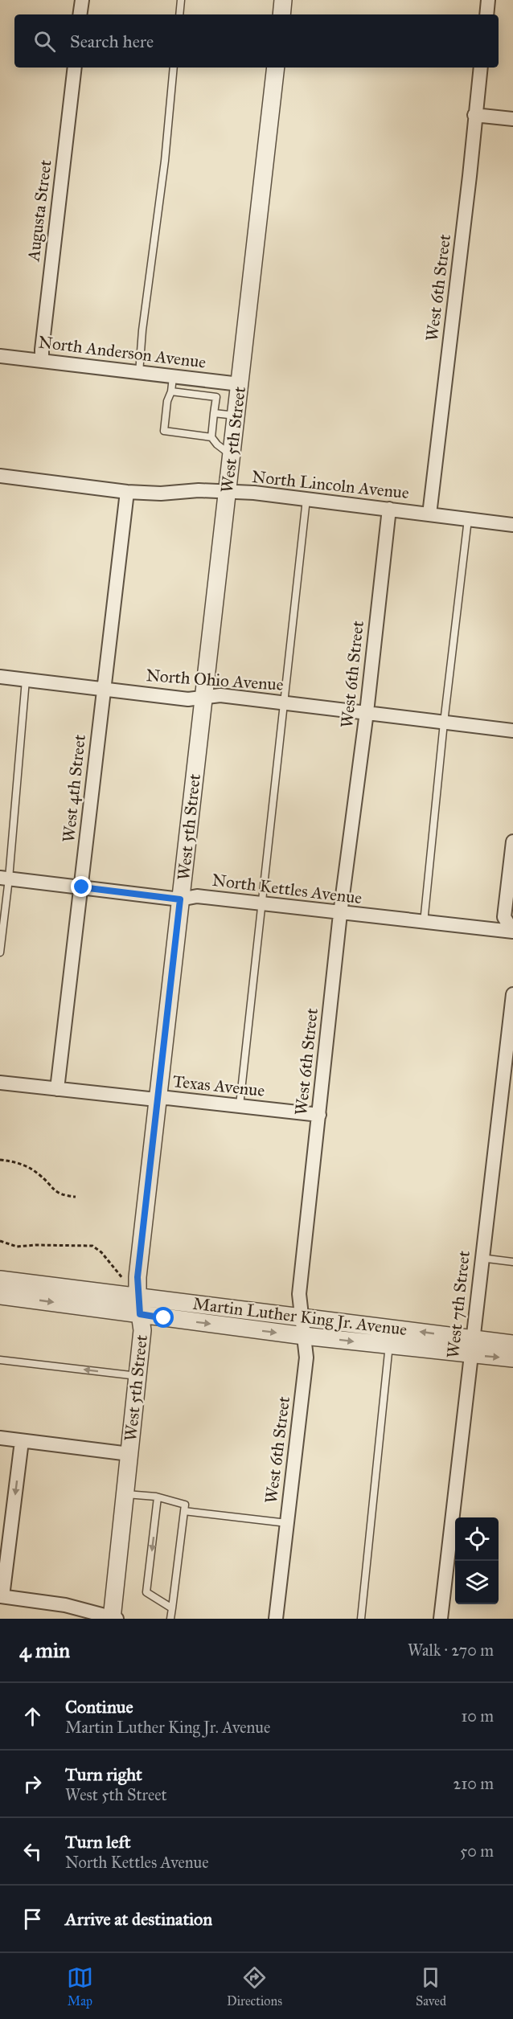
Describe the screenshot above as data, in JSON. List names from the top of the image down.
{
  "streets": {
    "street": [
      "Augusta Street",
      "West 6th Street",
      "North Anderson Avenue",
      "West 5th Street",
      "North Lincoln Avenue",
      "North Ohio Avenue",
      "West 4th Street",
      "North Kettles Avenue",
      "Texas Avenue",
      "West 7th Street",
      "Martin Luther King Jr. Avenue"
    ]
  },
  "crossings": [
    ["Augusta Street", "North Anderson Avenue"],
    ["West 6th Street", "North Lincoln Avenue"],
    ["West 6th Street", "North Ohio Avenue"],
    ["West 6th Street", "North Kettles Avenue"],
    ["West 6th Street", "Texas Avenue"],
    ["West 6th Street", "Martin Luther King Jr. Avenue"],
    ["North Anderson Avenue", "West 5th Street"],
    ["West 5th Street", "North Lincoln Avenue"],
    ["West 5th Street", "North Ohio Avenue"],
    ["West 5th Street", "North Kettles Avenue"],
    ["West 5th Street", "Texas Avenue"],
    ["West 5th Street", "Martin Luther King Jr. Avenue"],
    ["North Lincoln Avenue", "West 4th Street"],
    ["North Ohio Avenue", "West 4th Street"],
    ["West 4th Street", "North Kettles Avenue"],
    ["West 4th Street", "Texas Avenue"],
    ["West 7th Street", "Martin Luther King Jr. Avenue"]
  ],
  "page": {
    "search": "Search here",
    "heading": ["4 min", "Walk · 270 m"],
    "list": [
      ["Continue", "Martin Luther King Jr. Avenue", "10 m"],
      ["Turn right", "West 5th Street", "210 m"],
      ["Turn left", "North Kettles Avenue", "50 m"],
      "Arrive at destination"
    ],
    "nav": ["Map", "Directions", "Saved"]
  }
}
